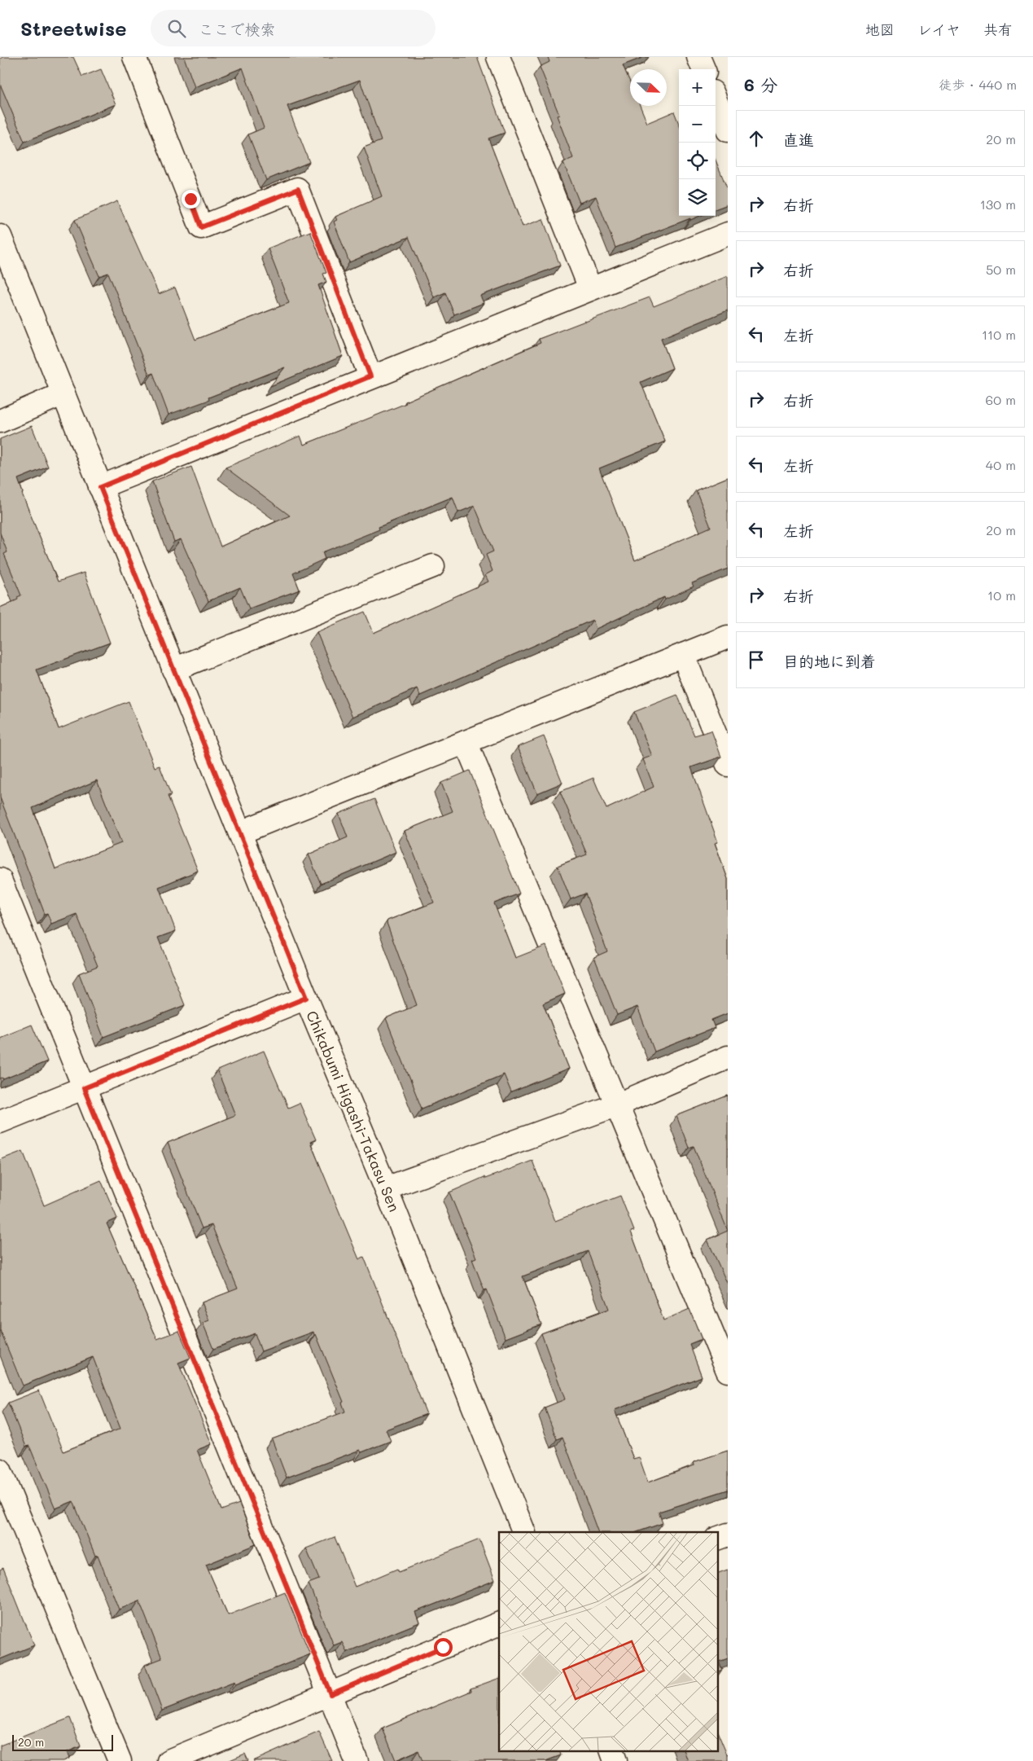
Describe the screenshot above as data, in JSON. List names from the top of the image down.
{
  "streets": {
    "street": ["Chikabumi Higashi-Takasu Sen"]
  },
  "scale_bar": "20 m",
  "north": "bottom right",
  "page": {
    "header": "Streetwise",
    "search": "ここで検索",
    "nav": ["地図", "レイヤ", "共有"],
    "heading": ["6 分", "徒歩 · 440 m"],
    "map_buttons": ["+", "−"],
    "list": [
      ["直進", "20 m"],
      ["右折", "130 m"],
      ["右折", "50 m"],
      ["左折", "110 m"],
      ["右折", "60 m"],
      ["左折", "40 m"],
      ["左折", "20 m"],
      ["右折", "10 m"],
      "目的地に到着"
    ],
    "scale": "20 m"
  }
}
